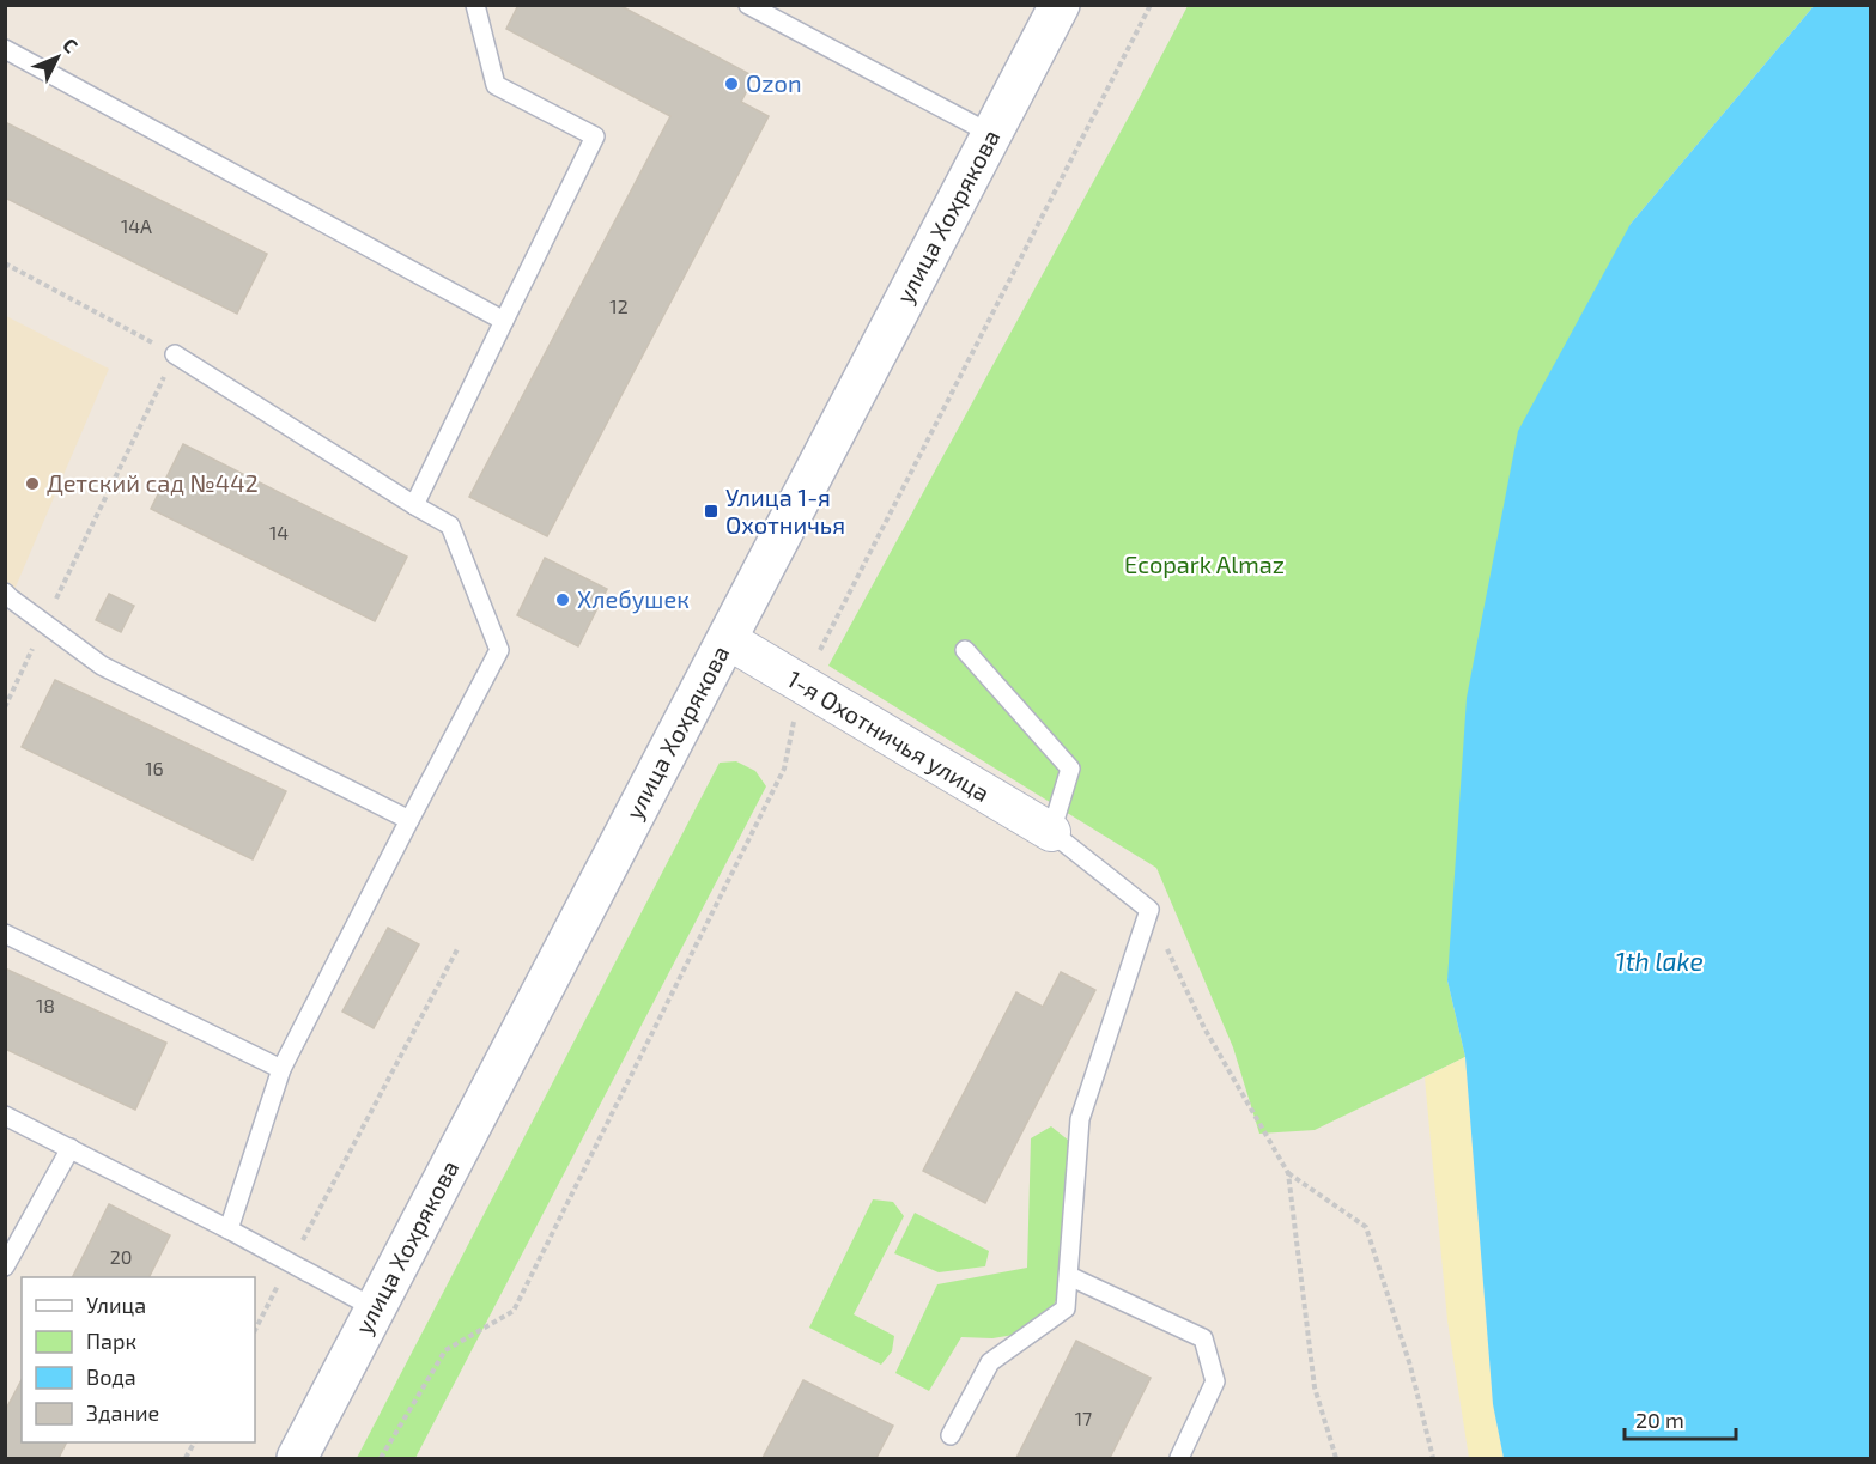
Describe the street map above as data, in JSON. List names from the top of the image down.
{
  "streets": {
    "main road": ["улица Хохрякова"],
    "street": ["1-я Охотничья улица"]
  },
  "crossings": [
    ["улица Хохрякова", "1-я Охотничья улица"]
  ],
  "water": ["1th lake"],
  "parks": ["Ecopark Almaz"],
  "places": {
    "other": ["Ozon", "Детский сад №442", "Хлебушек"],
    "transit": ["Улица 1-я Охотничья"]
  },
  "house_numbers": [
    "14А",
    "12",
    "14",
    "16",
    "18",
    "20",
    "17"
  ],
  "legend": [
    "Улица",
    "Парк",
    "Вода",
    "Здание"
  ],
  "scale_bar": "20 m",
  "north": "top right"
}
